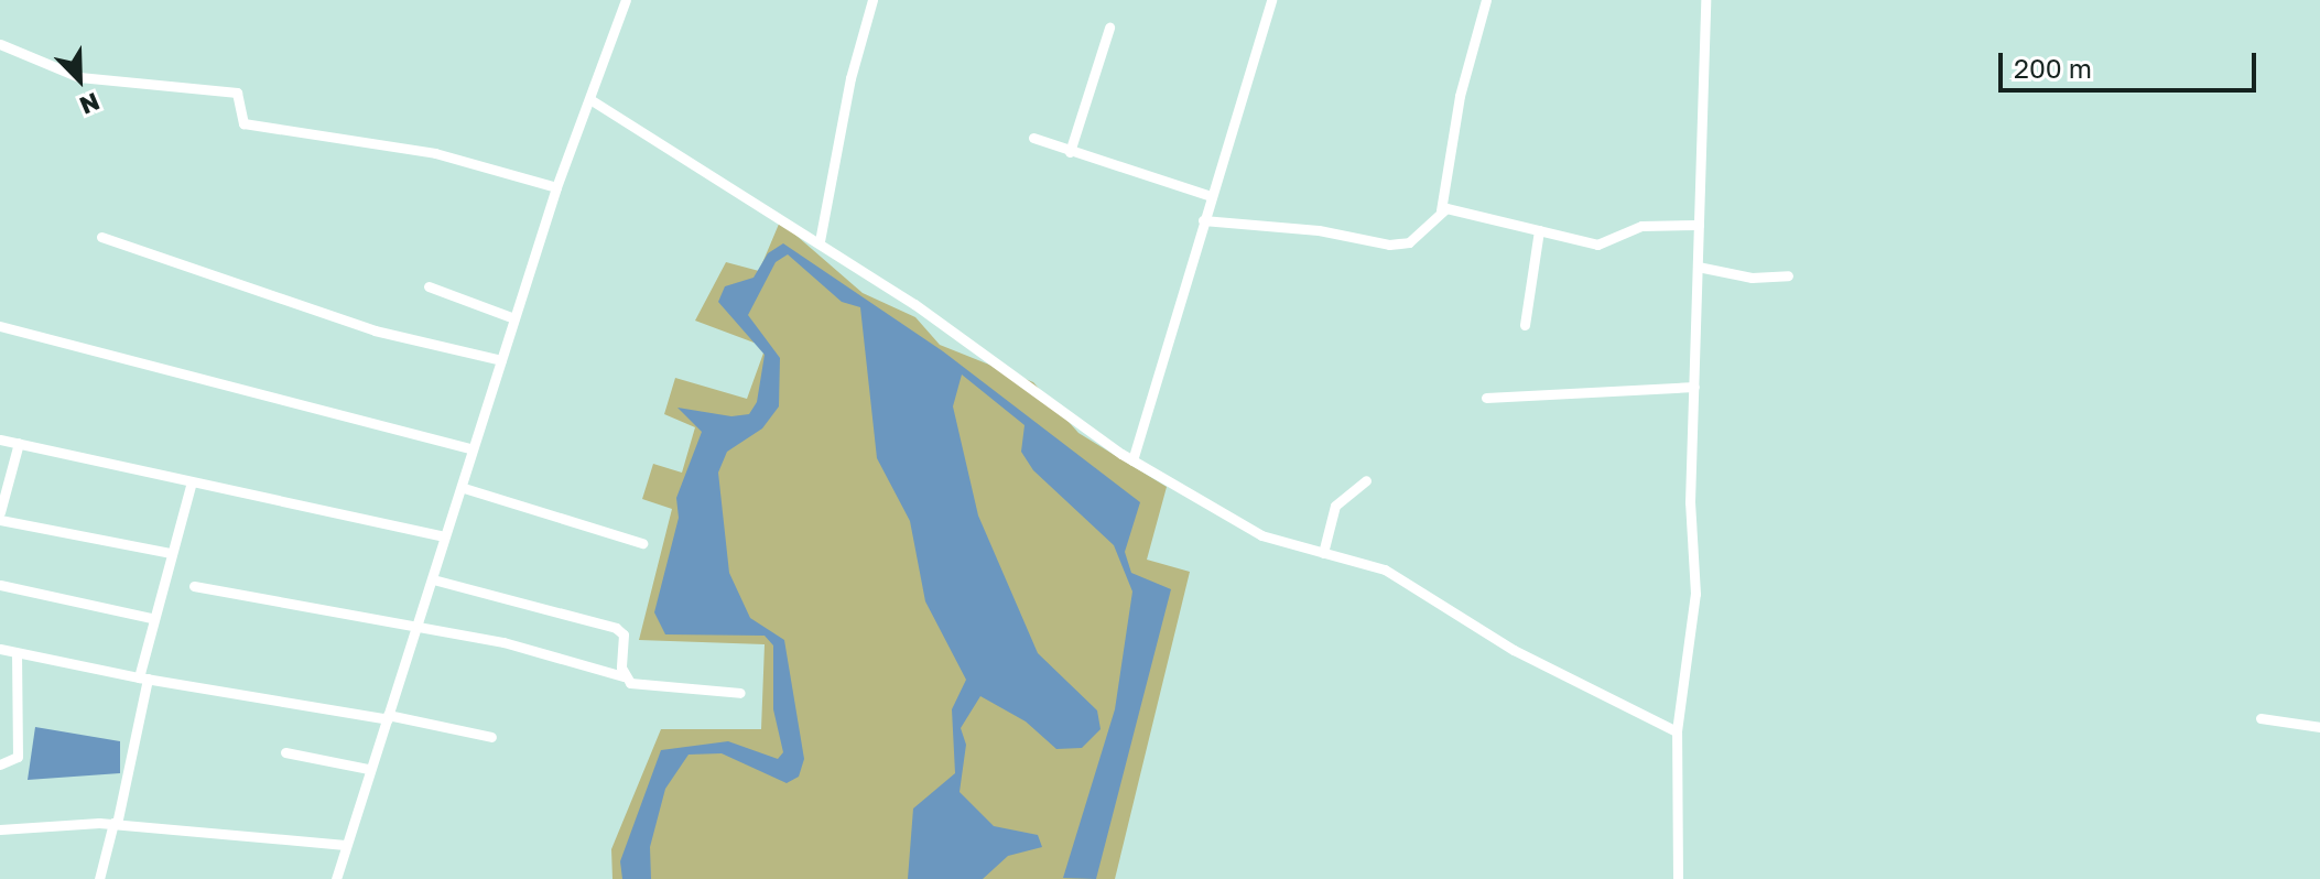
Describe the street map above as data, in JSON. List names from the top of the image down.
{
  "scale_bar": "200 m",
  "north": "bottom right"
}
